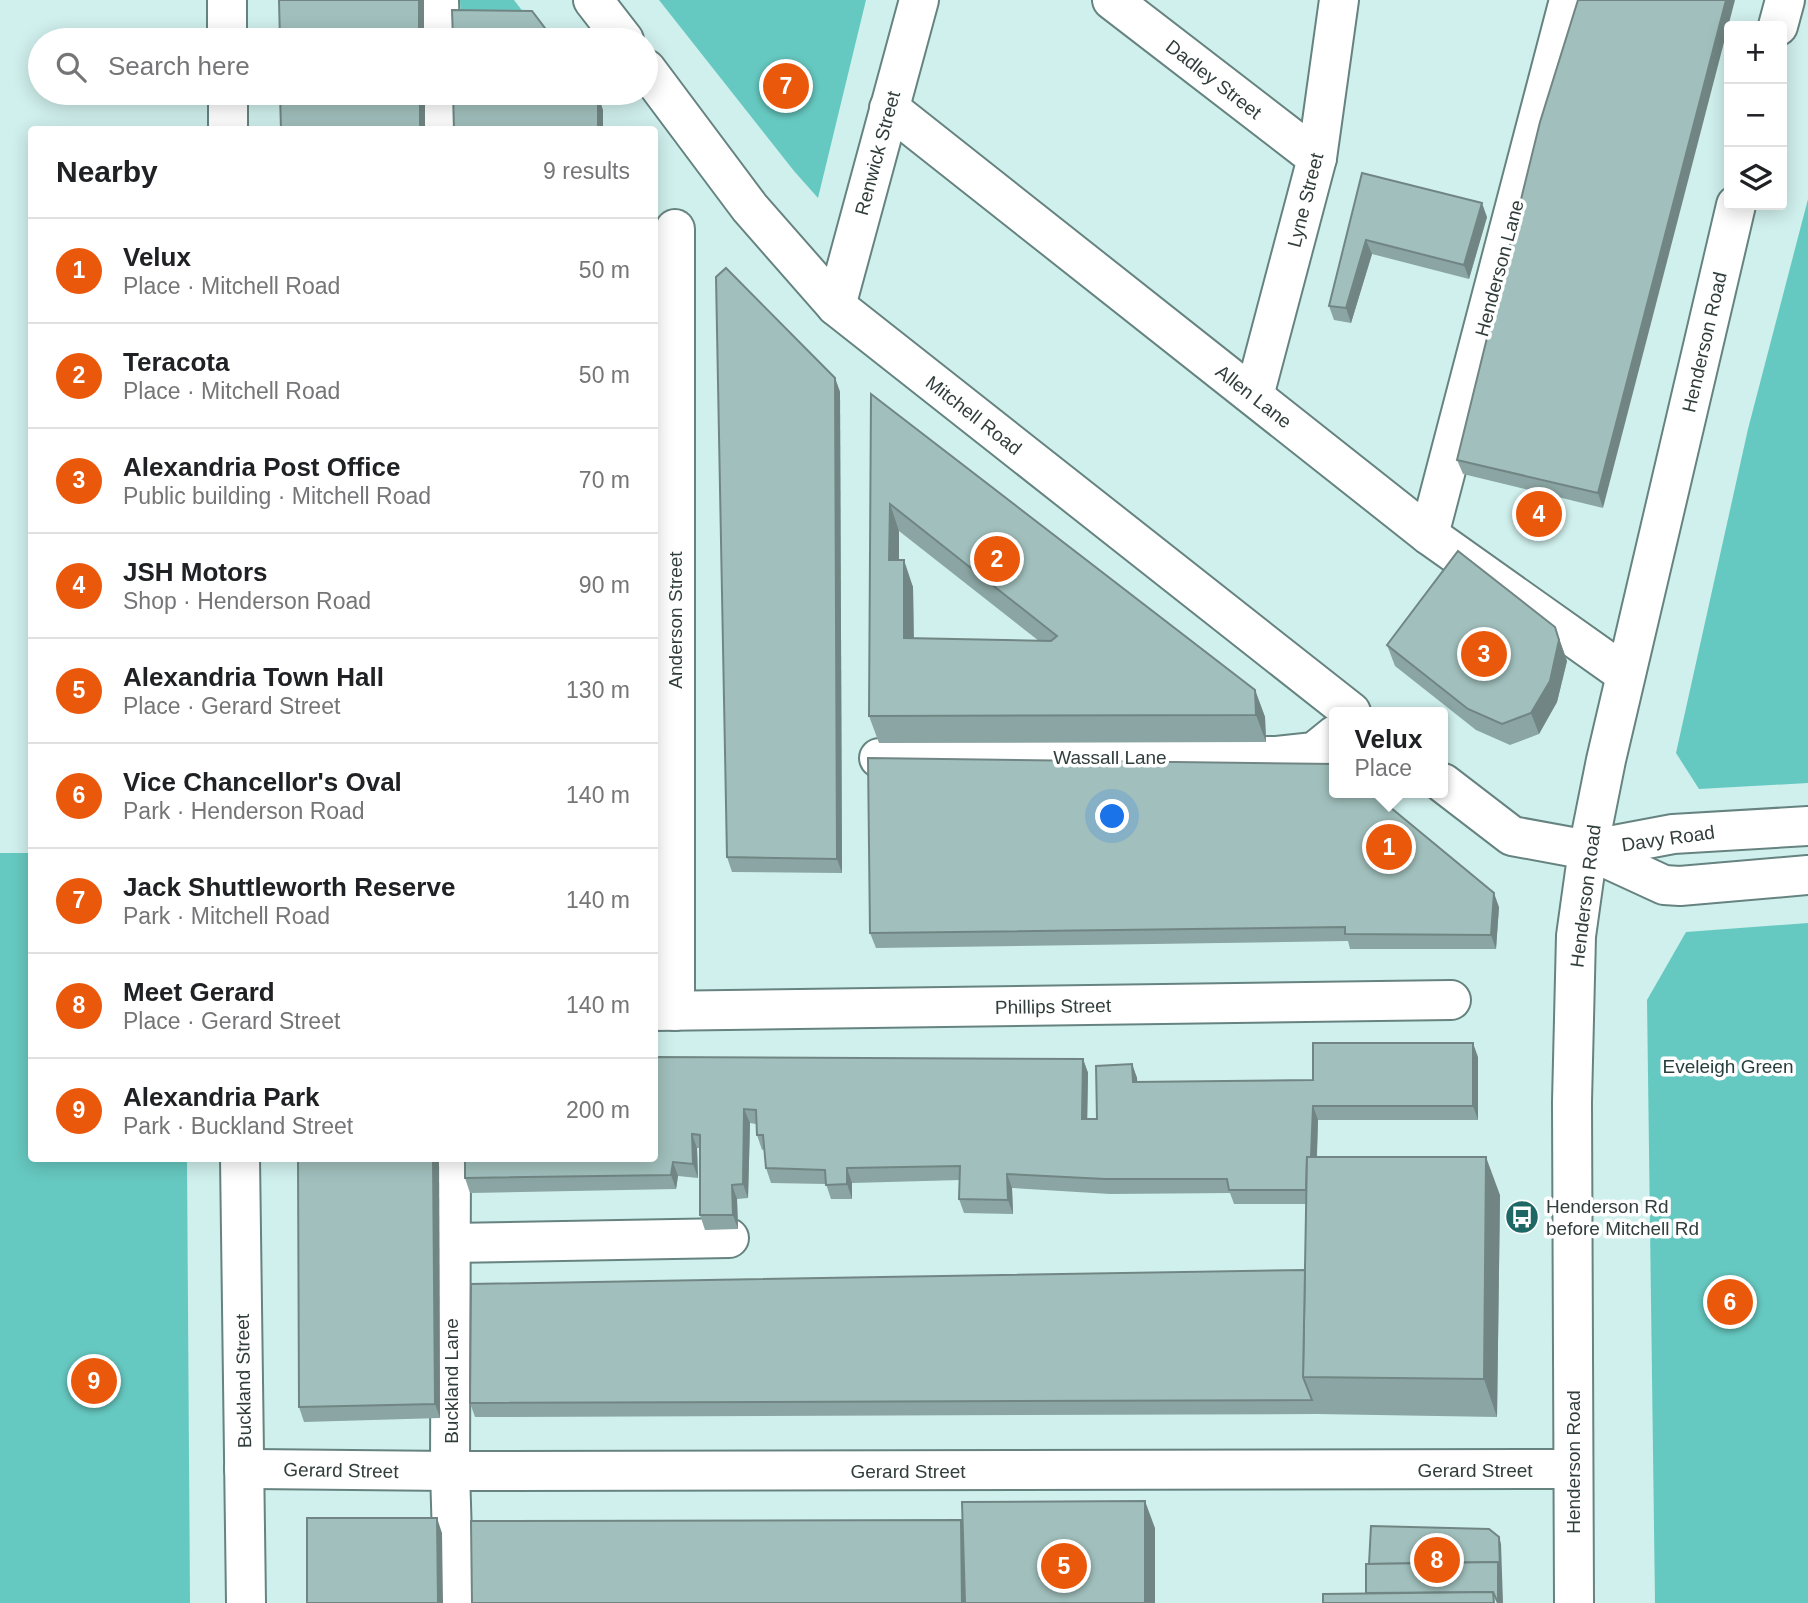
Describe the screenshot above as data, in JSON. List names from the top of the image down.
{
  "streets": {
    "street": [
      "Dadley Street",
      "Renwick Street",
      "Lyne Street",
      "Henderson Lane",
      "Henderson Road",
      "Allen Lane",
      "Mitchell Road",
      "Anderson Street",
      "Wassall Lane",
      "Davy Road",
      "Phillips Street",
      "Buckland Street",
      "Buckland Lane",
      "Gerard Street"
    ]
  },
  "crossings": [
    ["Dadley Street", "Lyne Street"],
    ["Renwick Street", "Allen Lane"],
    ["Renwick Street", "Mitchell Road"],
    ["Lyne Street", "Allen Lane"],
    ["Henderson Lane", "Allen Lane"],
    ["Henderson Road", "Allen Lane"],
    ["Henderson Road", "Davy Road"],
    ["Henderson Road", "Gerard Street"],
    ["Anderson Street", "Phillips Street"],
    ["Buckland Street", "Gerard Street"],
    ["Buckland Lane", "Gerard Street"]
  ],
  "parks": ["Eveleigh Green"],
  "places": {
    "bus stop": ["Henderson Rd before Mitchell Rd"]
  },
  "page": {
    "map_buttons": ["+", "−"],
    "search": "Search here",
    "pins": [
      "7",
      "4",
      "2",
      "3",
      "1",
      "6",
      "9",
      "8",
      "5"
    ],
    "heading": ["Nearby", "9 results"],
    "list": [
      {
        "mark": "1",
        "name": "Velux",
        "note": "Place · Mitchell Road",
        "value": "50 m"
      },
      {
        "mark": "2",
        "name": "Teracota",
        "note": "Place · Mitchell Road",
        "value": "50 m"
      },
      {
        "mark": "3",
        "name": "Alexandria Post Office",
        "note": "Public building · Mitchell Road",
        "value": "70 m"
      },
      {
        "mark": "4",
        "name": "JSH Motors",
        "note": "Shop · Henderson Road",
        "value": "90 m"
      },
      {
        "mark": "5",
        "name": "Alexandria Town Hall",
        "note": "Place · Gerard Street",
        "value": "130 m"
      },
      {
        "mark": "6",
        "name": "Vice Chancellor's Oval",
        "note": "Park · Henderson Road",
        "value": "140 m"
      },
      {
        "mark": "7",
        "name": "Jack Shuttleworth Reserve",
        "note": "Park · Mitchell Road",
        "value": "140 m"
      },
      {
        "mark": "8",
        "name": "Meet Gerard",
        "note": "Place · Gerard Street",
        "value": "140 m"
      },
      {
        "mark": "9",
        "name": "Alexandria Park",
        "note": "Park · Buckland Street",
        "value": "200 m"
      }
    ],
    "popup": ["Velux", "Place"]
  }
}
